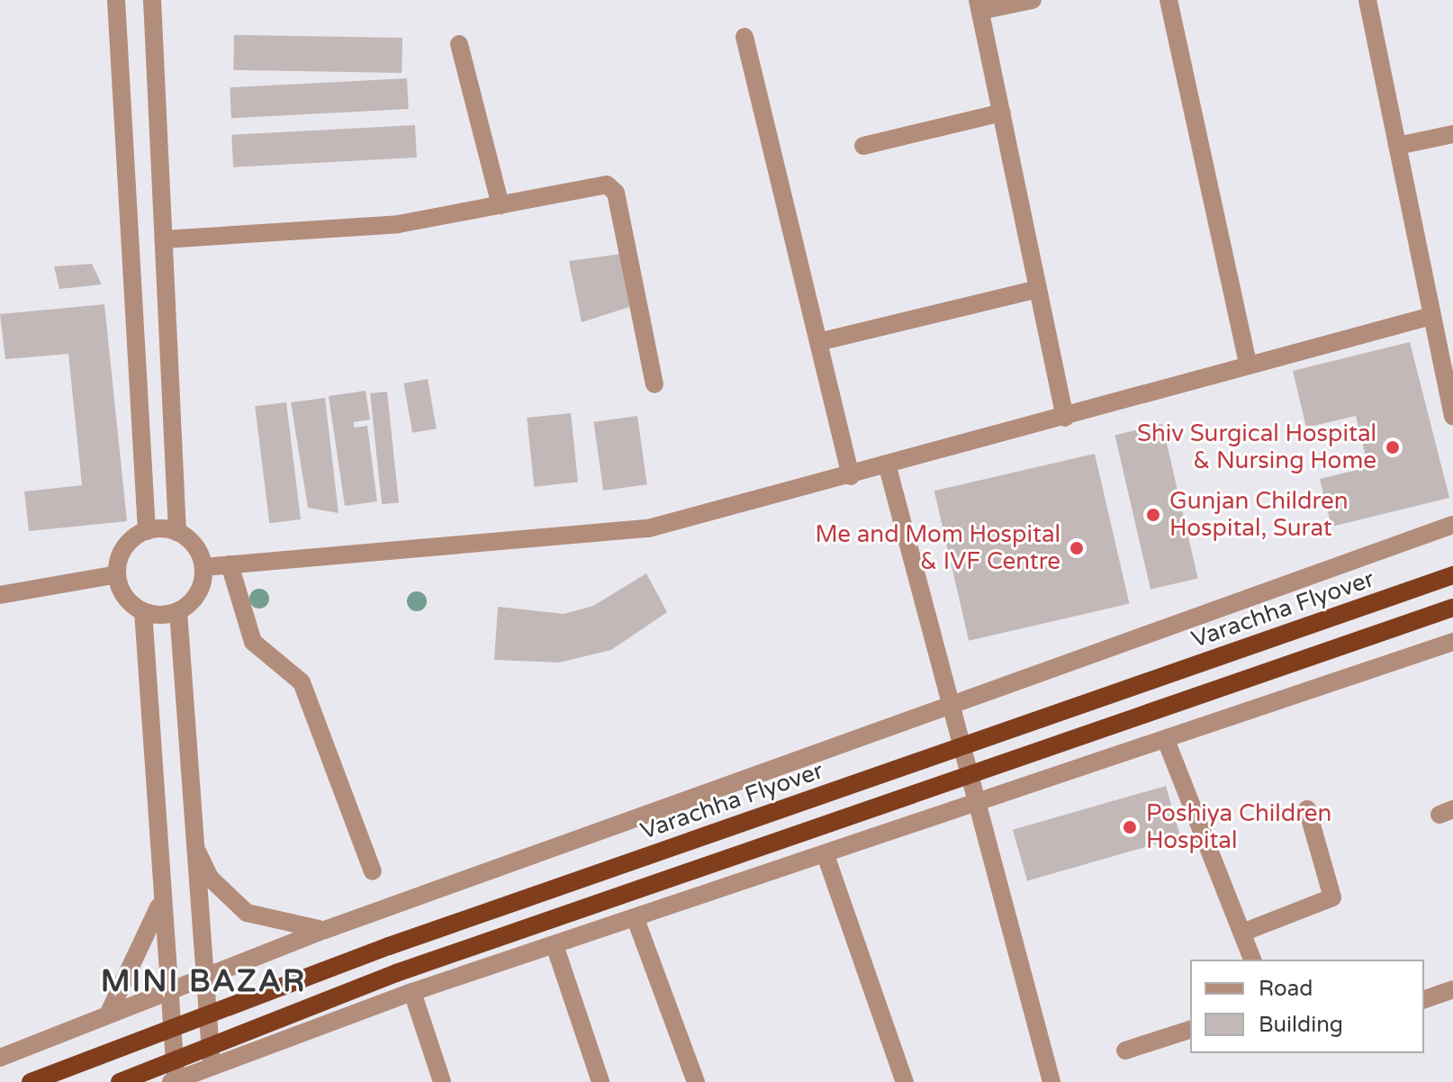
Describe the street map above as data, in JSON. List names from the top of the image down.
{
  "streets": {
    "main road": ["Varachha Flyover"]
  },
  "districts": ["MINI BAZAR"],
  "places": [
    "Shiv Surgical Hospital & Nursing Home",
    "Gunjan Children Hospital, Surat",
    "Me and Mom Hospital & IVF Centre",
    "Poshiya Children Hospital"
  ],
  "legend": ["Road", "Building"]
}
